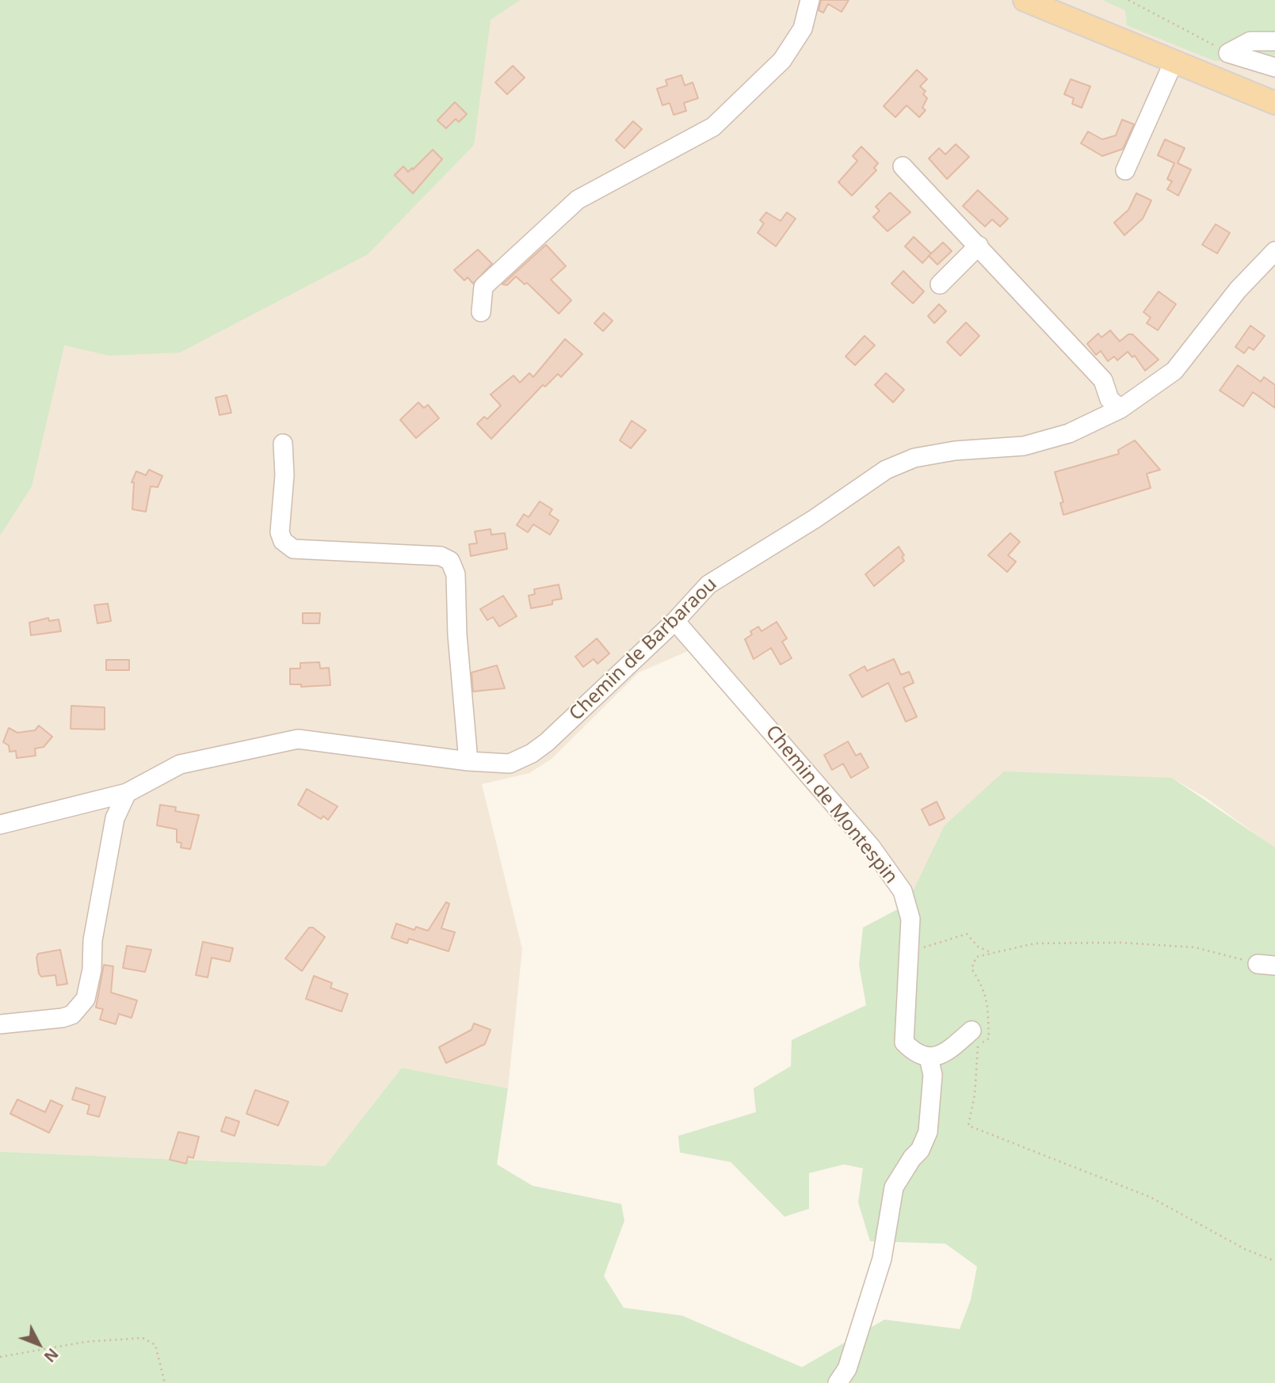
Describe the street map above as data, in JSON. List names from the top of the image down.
{
  "streets": {
    "street": ["Chemin de Barbaraou", "Chemin de Montespin"]
  },
  "crossings": [
    ["Chemin de Barbaraou", "Chemin de Montespin"]
  ],
  "north": "bottom right"
}
